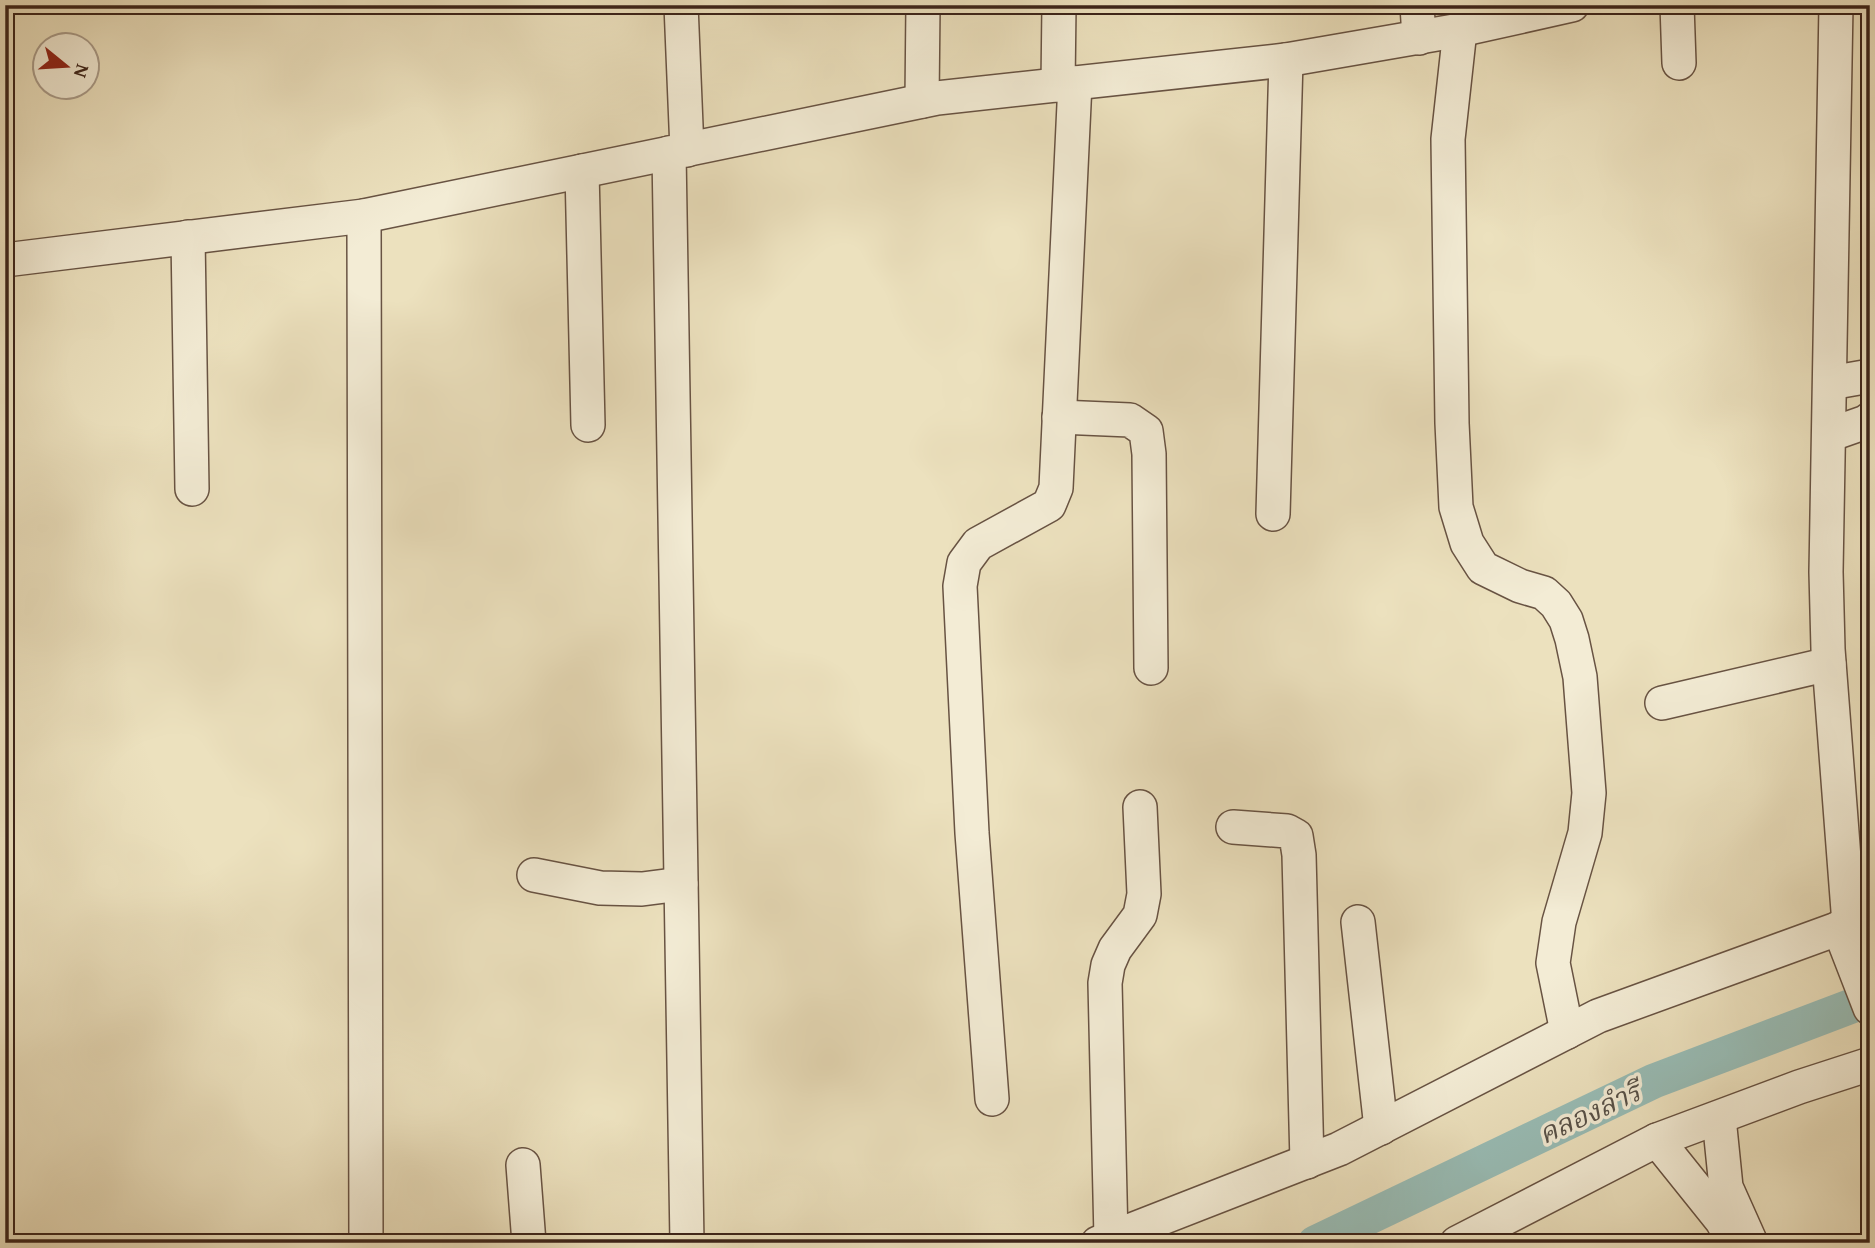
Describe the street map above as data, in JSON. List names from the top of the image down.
{
  "water": ["คลองลำรี"],
  "north": "right"
}
